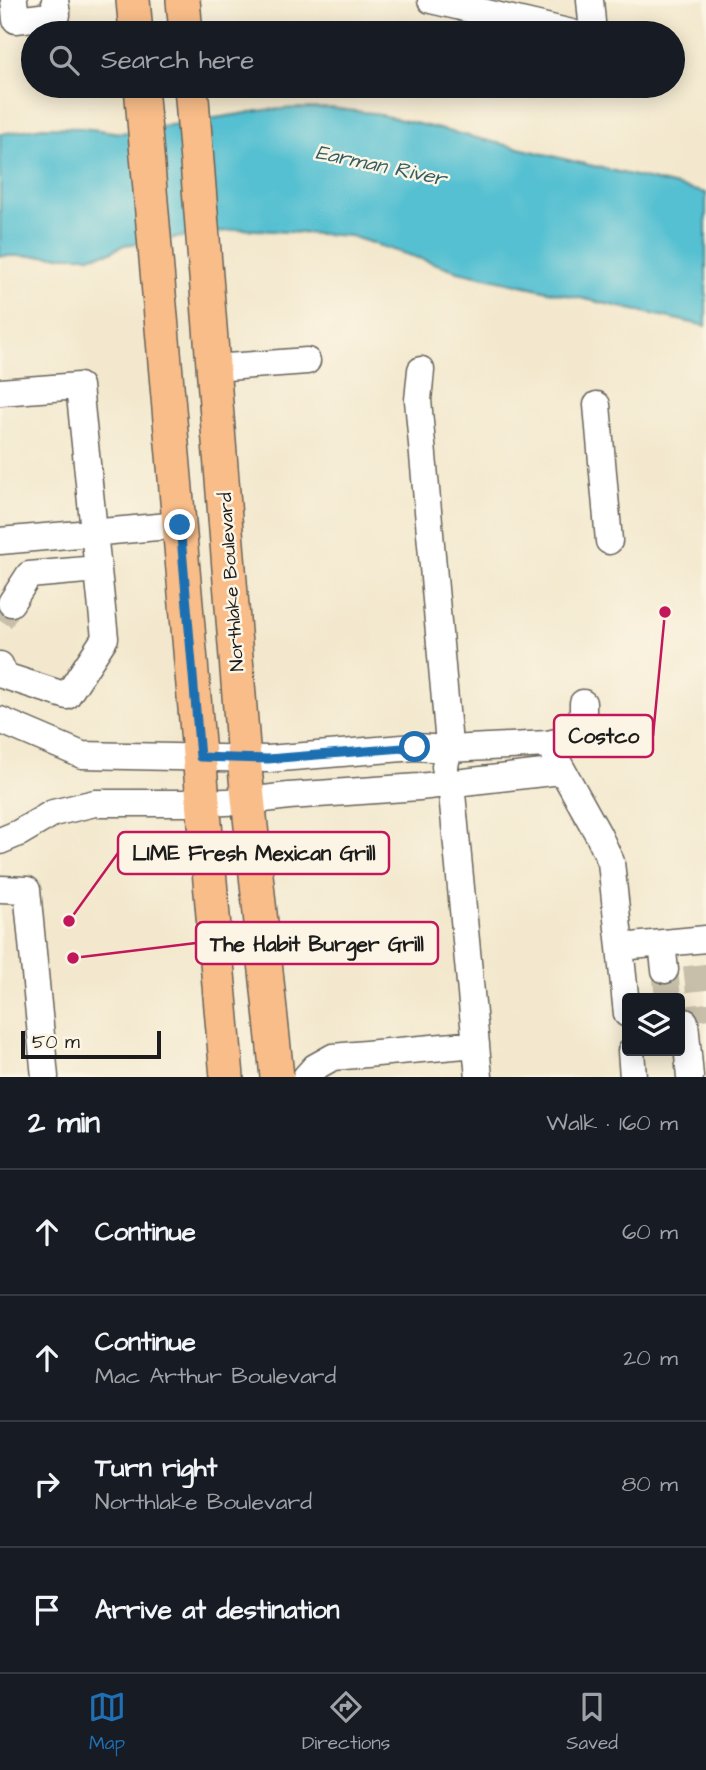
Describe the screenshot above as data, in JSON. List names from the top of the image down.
{
  "streets": {
    "main road": ["Northlake Boulevard"]
  },
  "water": ["Earman River"],
  "places": ["Costco", "LIME Fresh Mexican Grill", "The Habit Burger Grill"],
  "scale_bar": "50 m",
  "page": {
    "search": "Search here",
    "scale": "50 m",
    "heading": ["2 min", "Walk · 160 m"],
    "list": [
      ["Continue", "60 m"],
      ["Continue", "Mac Arthur Boulevard", "20 m"],
      ["Turn right", "Northlake Boulevard", "80 m"],
      "Arrive at destination"
    ],
    "nav": ["Map", "Directions", "Saved"]
  }
}
